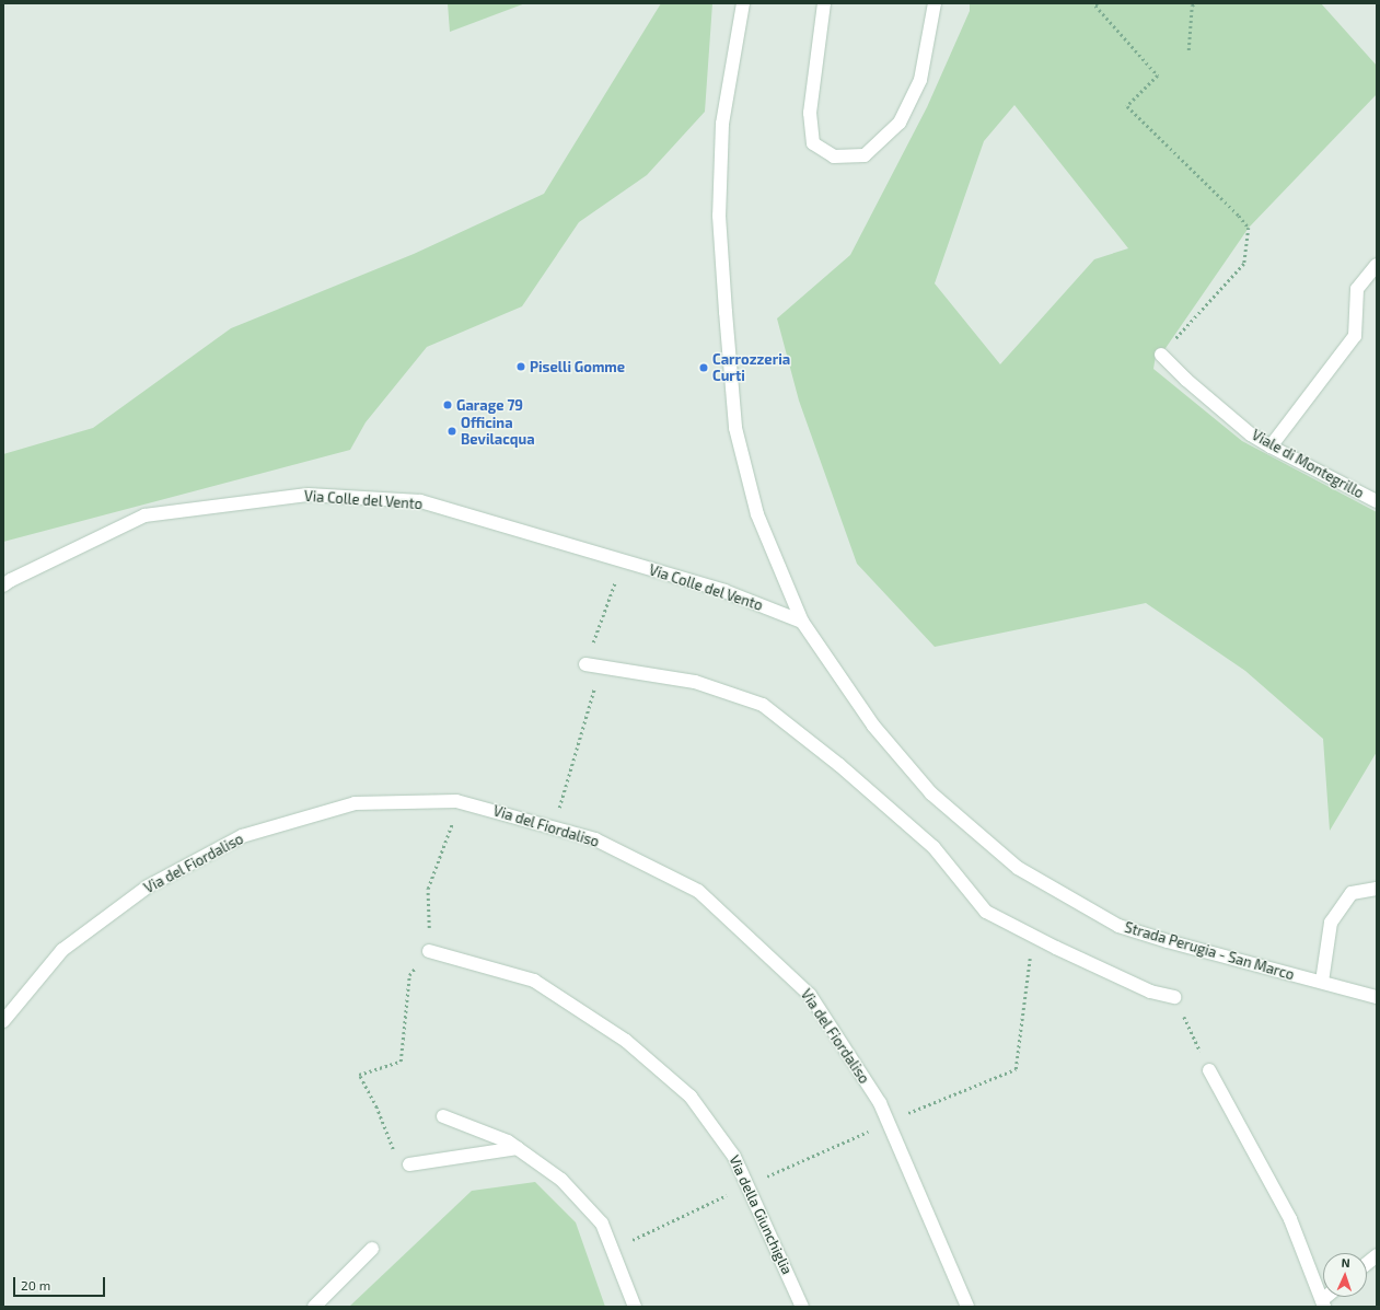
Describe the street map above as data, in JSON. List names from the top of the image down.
{
  "streets": {
    "street": [
      "Viale di Montegrillo",
      "Via Colle del Vento",
      "Via del Fiordaliso",
      "Strada Perugia - San Marco",
      "Via della Giunchiglia"
    ]
  },
  "crossings": [
    ["Via Colle del Vento", "Strada Perugia - San Marco"]
  ],
  "places": [
    "Piselli Gomme",
    "Carrozzeria Curti",
    "Garage 79",
    "Officina Bevilacqua"
  ],
  "scale_bar": "20 m",
  "north": "top"
}
